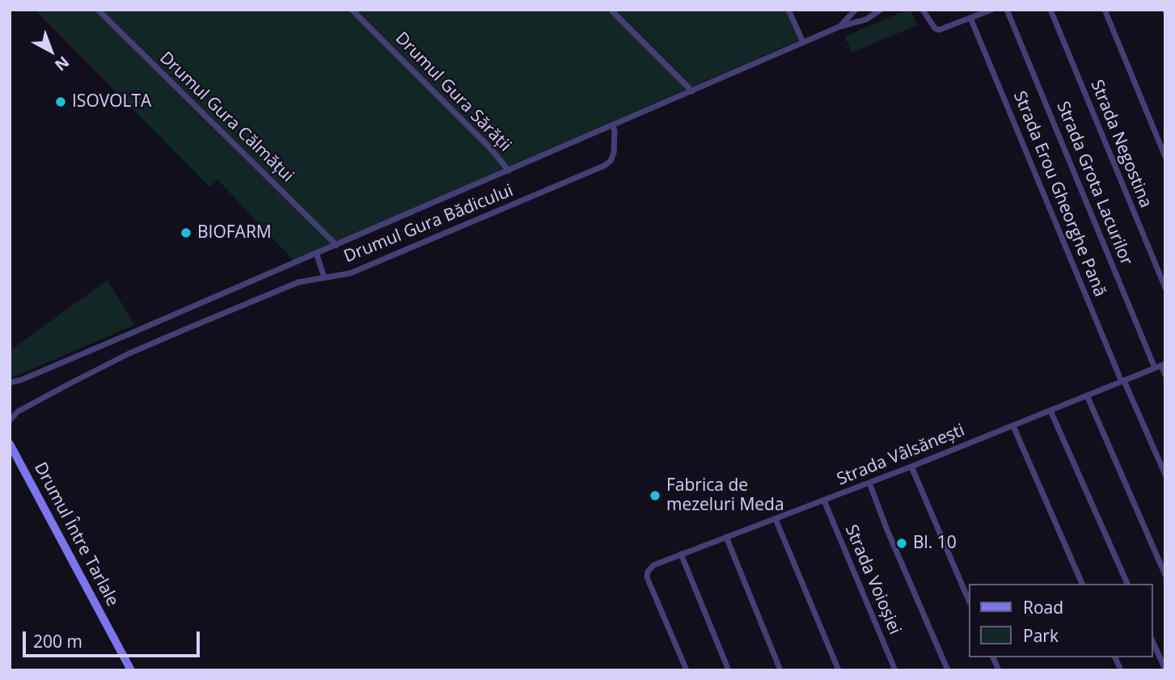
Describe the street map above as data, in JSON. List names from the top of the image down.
{
  "streets": {
    "main road": ["Drumul Între Tarlale"],
    "street": [
      "Drumul Gura Sărății",
      "Drumul Gura Călmățui",
      "Strada Negostina",
      "Strada Grota Lacurilor",
      "Strada Erou Gheorghe Pană",
      "Drumul Gura Bădicului",
      "Strada Vâlsănești",
      "Strada Voioșiei"
    ]
  },
  "crossings": [
    ["Drumul Gura Sărății", "Drumul Gura Bădicului"],
    ["Drumul Gura Călmățui", "Drumul Gura Bădicului"],
    ["Strada Grota Lacurilor", "Strada Vâlsănești"],
    ["Strada Erou Gheorghe Pană", "Strada Vâlsănești"],
    ["Strada Vâlsănești", "Strada Voioșiei"]
  ],
  "places": [
    "ISOVOLTA",
    "BIOFARM",
    "Fabrica de mezeluri Meda",
    "Bl. 10"
  ],
  "legend": ["Road", "Park"],
  "scale_bar": "200 m",
  "north": "bottom right"
}
